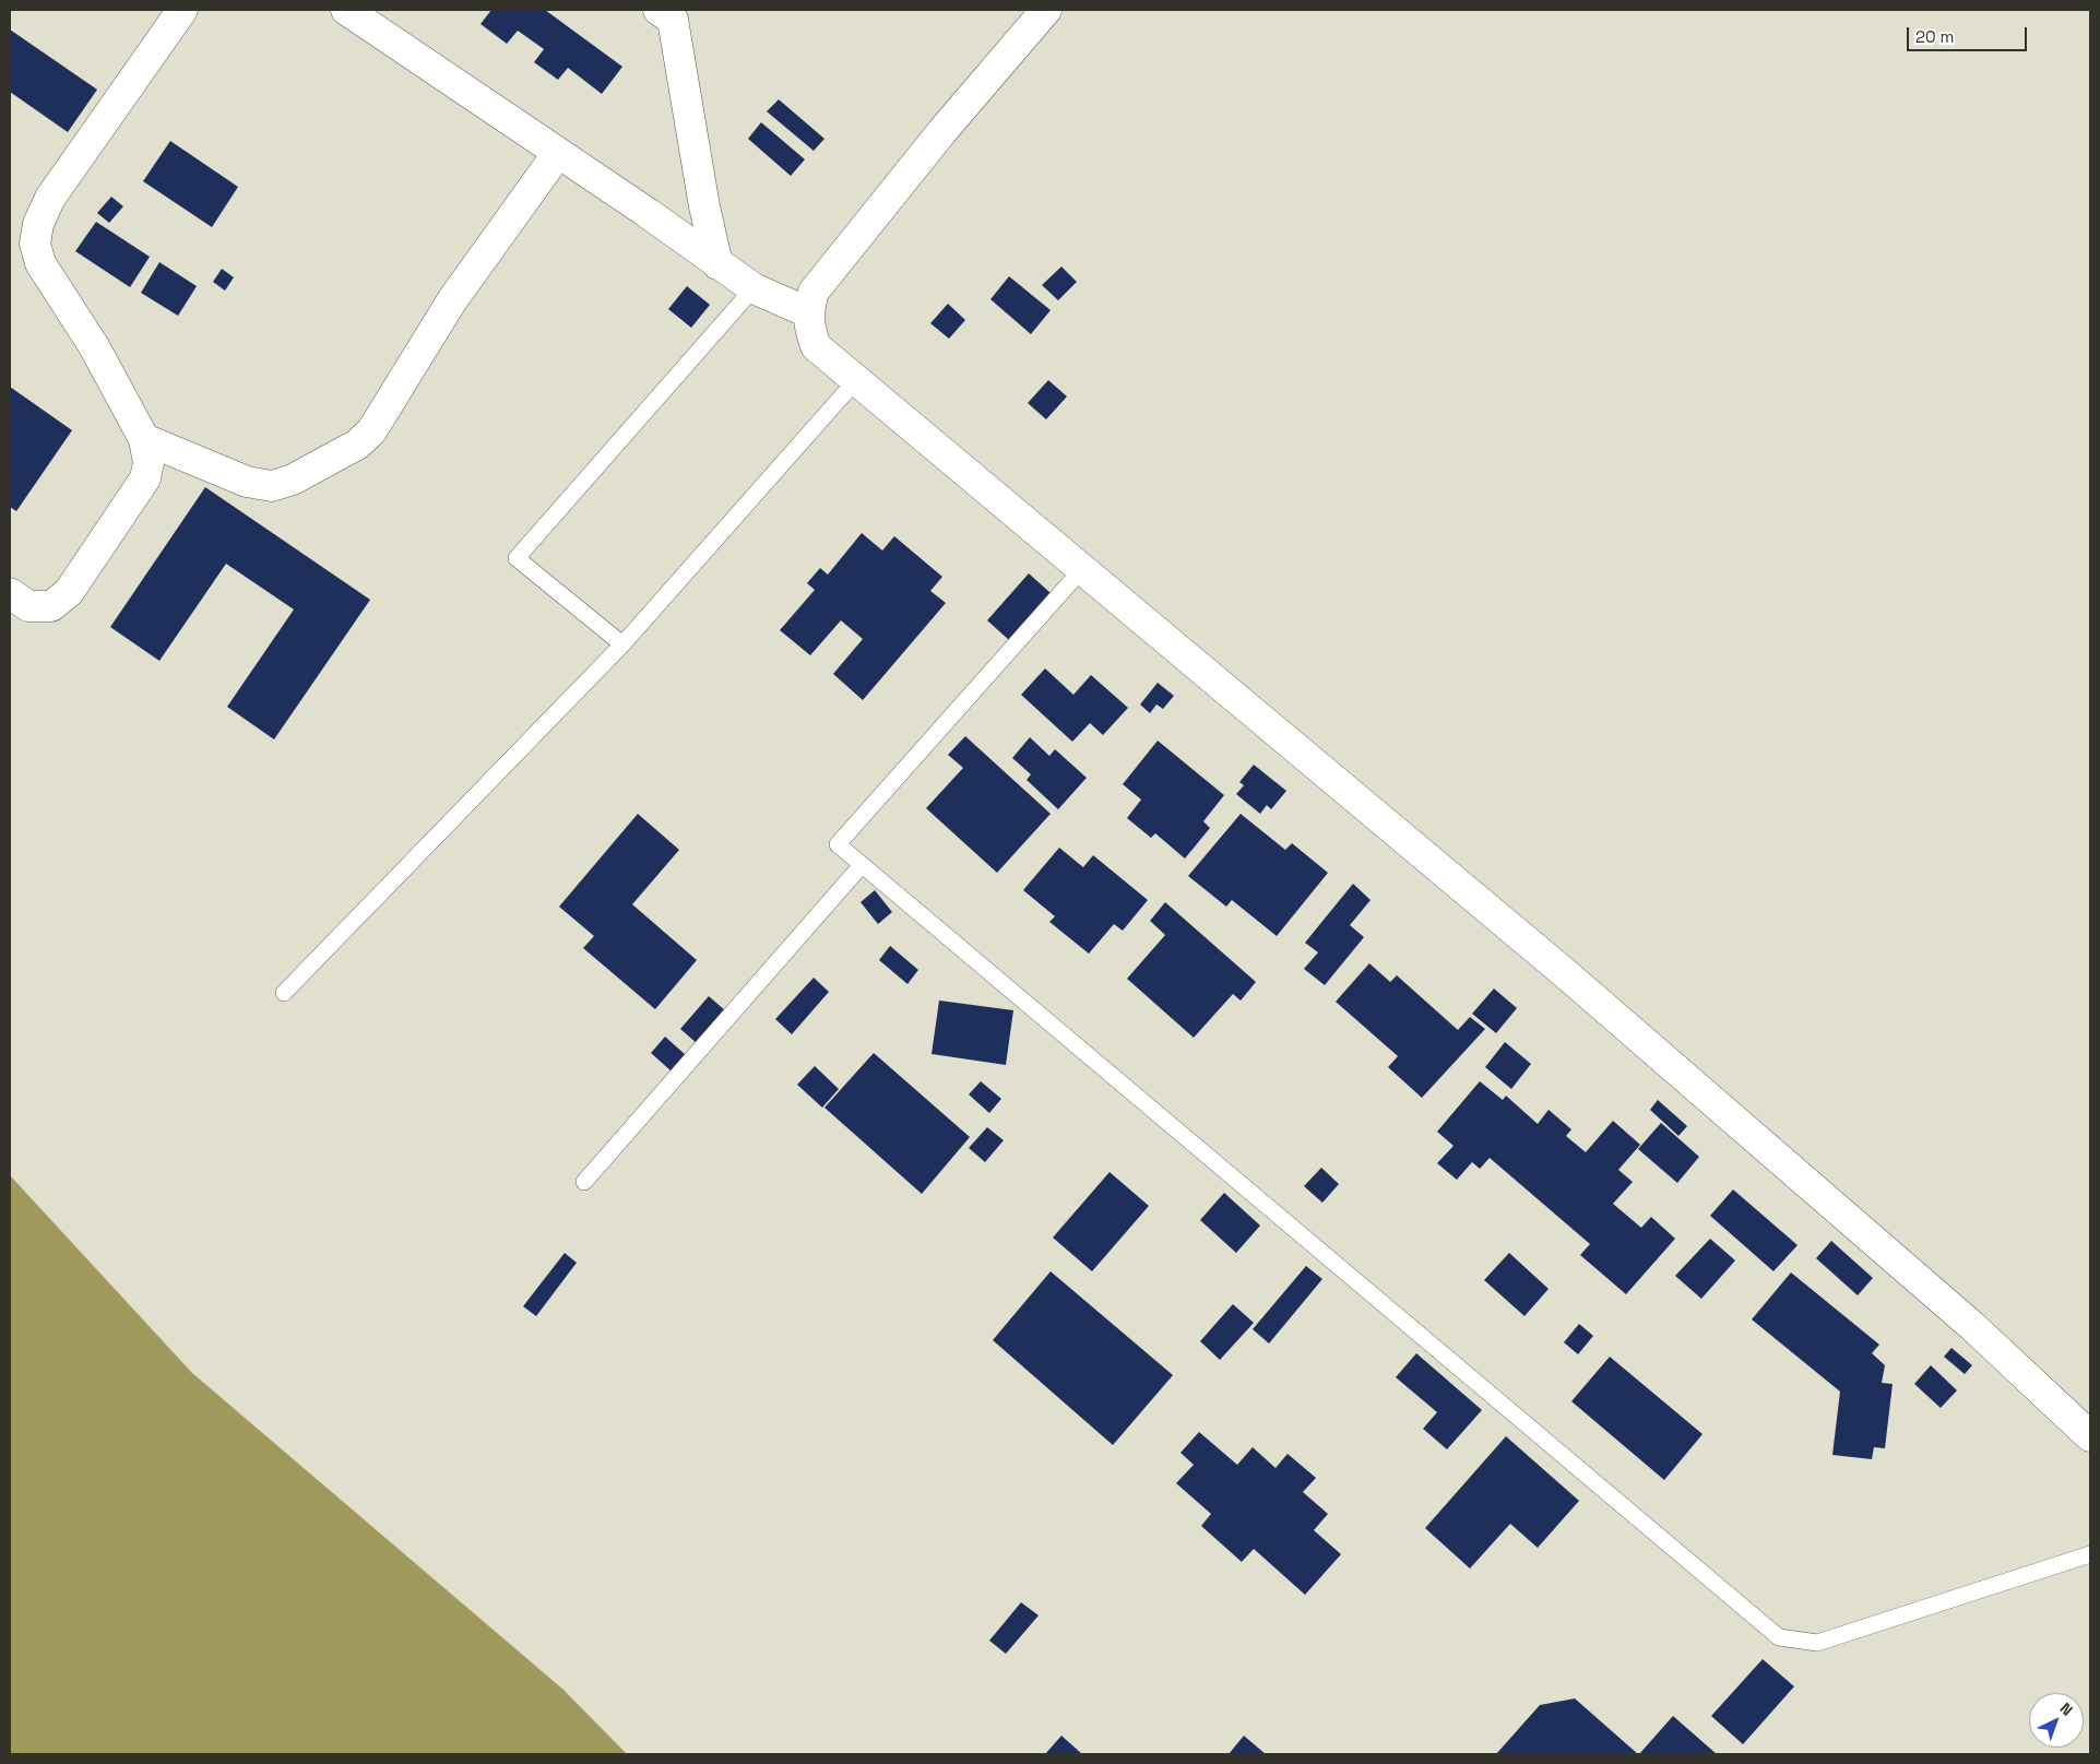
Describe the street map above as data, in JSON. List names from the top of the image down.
{
  "scale_bar": "20 m",
  "north": "top right"
}
